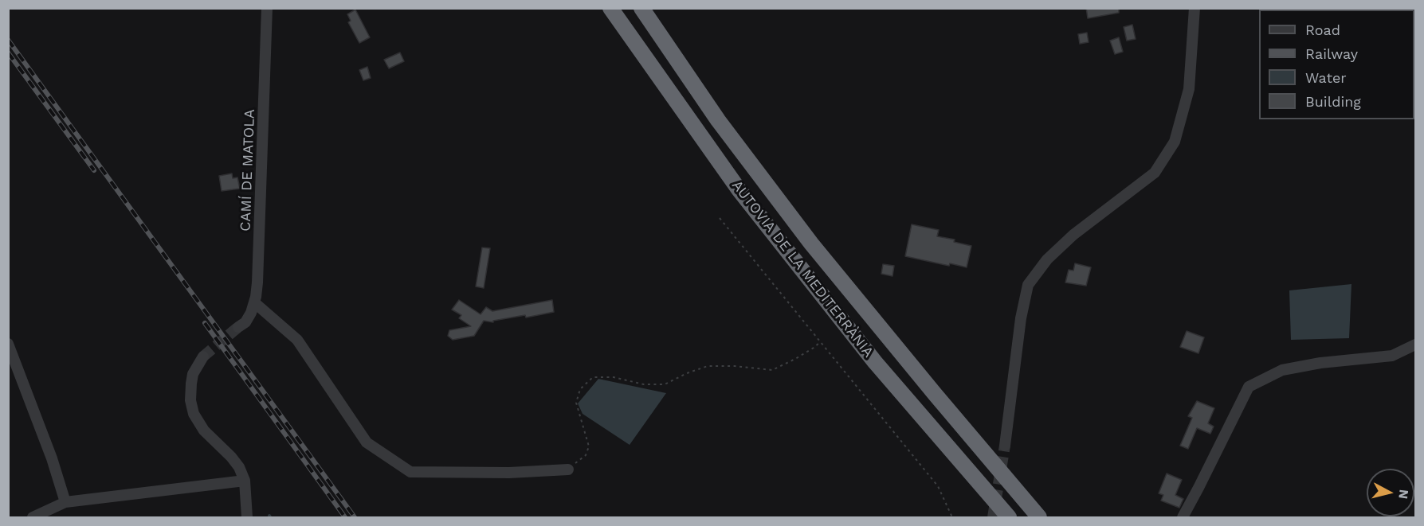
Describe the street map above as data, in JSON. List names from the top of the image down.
{
  "streets": {
    "highway": ["AUTOVIA DE LA MEDITERRÀNIA"],
    "street": ["CAMÍ DE MATOLA"]
  },
  "legend": [
    "Road",
    "Railway",
    "Water",
    "Building"
  ],
  "north": "right"
}
